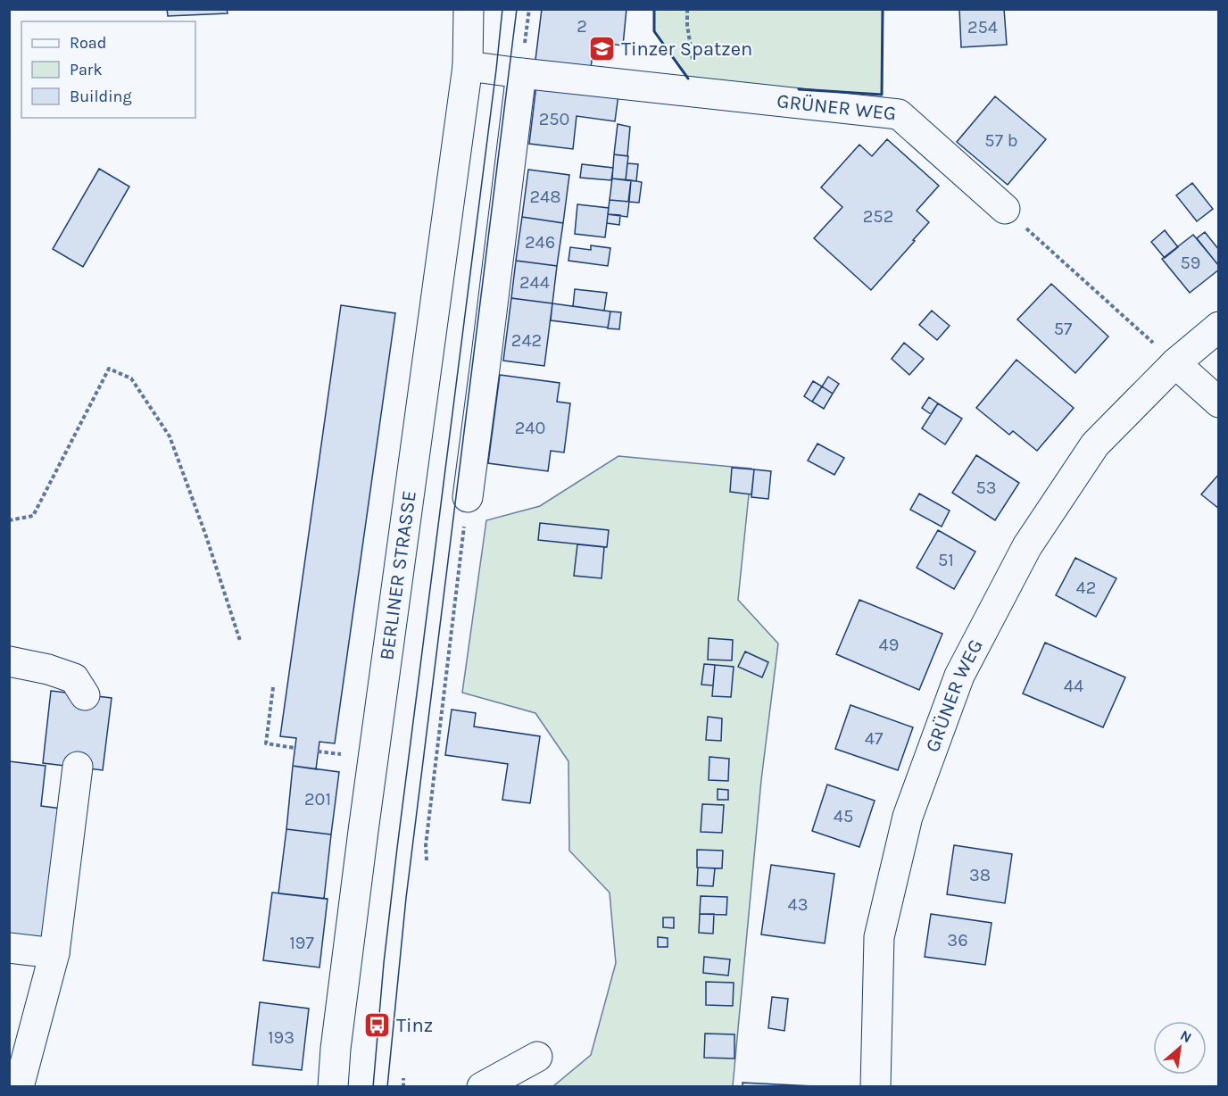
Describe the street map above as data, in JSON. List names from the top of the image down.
{
  "streets": {
    "street": ["GRÜNER WEG", "BERLINER STRASSE"]
  },
  "crossings": [
    ["GRÜNER WEG", "BERLINER STRASSE"]
  ],
  "places": {
    "school or university": ["Tinzer Spatzen"],
    "bus stop": ["Tinz"]
  },
  "house_numbers": [
    "2",
    "254",
    "250",
    "57 b",
    "248",
    "252",
    "246",
    "59",
    "244",
    "57",
    "242",
    "240",
    "53",
    "51",
    "42",
    "49",
    "44",
    "47",
    "201",
    "45",
    "38",
    "43",
    "36",
    "197",
    "193"
  ],
  "legend": ["Road", "Park", "Building"],
  "north": "top right"
}
